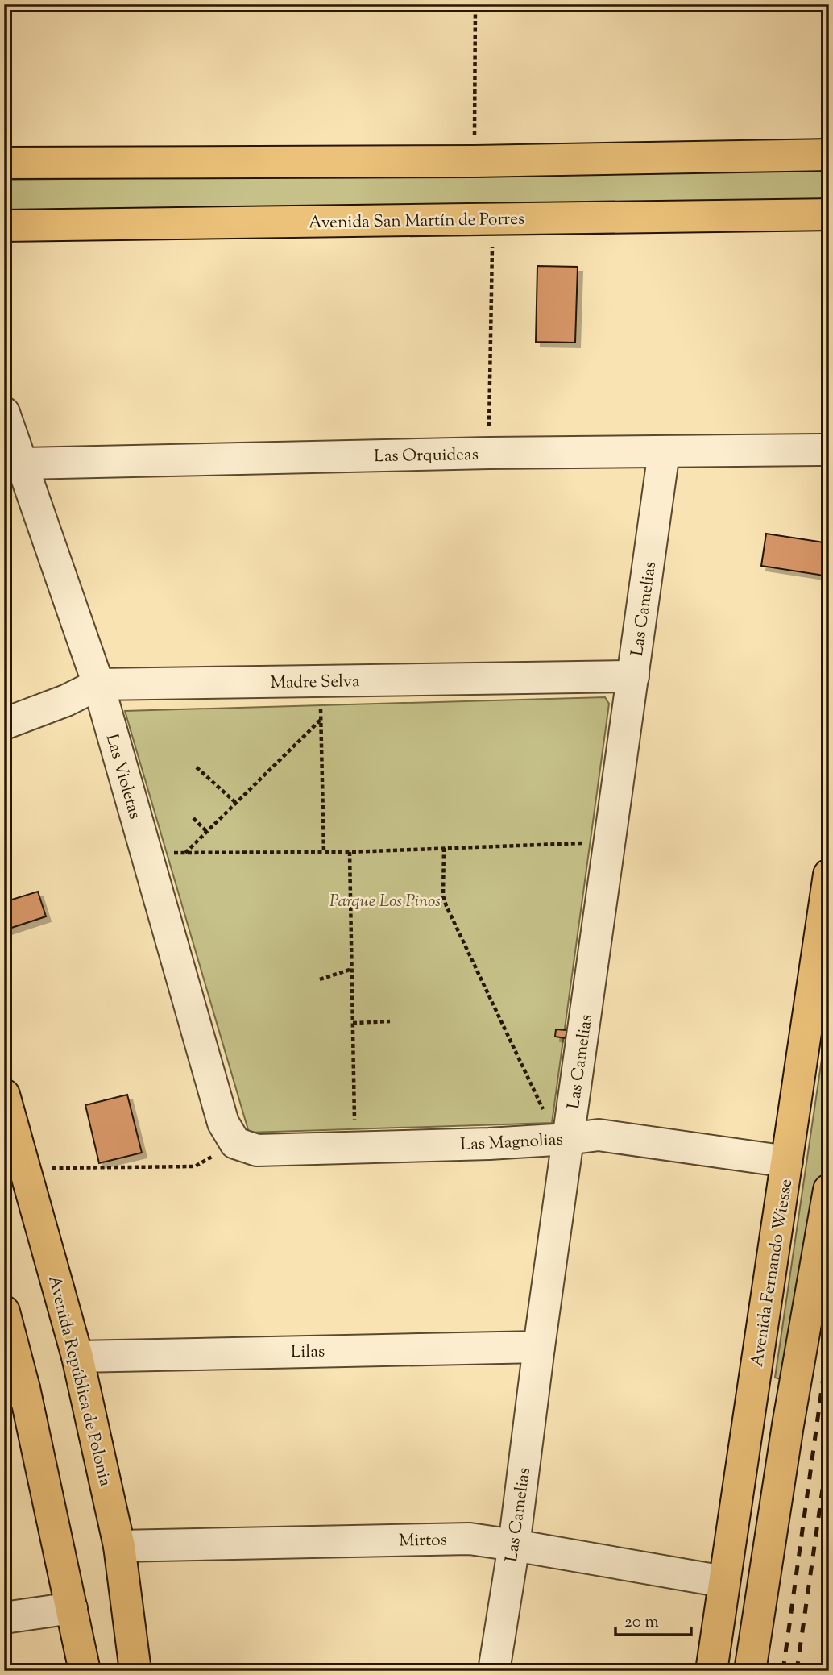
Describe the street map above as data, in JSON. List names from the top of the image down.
{
  "streets": {
    "main road": ["Avenida San Martín de Porres", "Avenida Fernando Wiesse", "Avenida República de Polonia"],
    "street": [
      "Las Orquideas",
      "Las Camelias",
      "Madre Selva",
      "Las Violetas",
      "Las Magnolias",
      "Lilas",
      "Mirtos"
    ]
  },
  "crossings": [
    ["Las Orquideas", "Las Camelias"],
    ["Las Orquideas", "Las Violetas"],
    ["Las Camelias", "Madre Selva"],
    ["Las Camelias", "Las Magnolias"],
    ["Las Camelias", "Lilas"],
    ["Las Camelias", "Mirtos"],
    ["Madre Selva", "Las Violetas"],
    ["Las Violetas", "Las Magnolias"],
    ["Las Magnolias", "Avenida Fernando Wiesse"],
    ["Avenida Fernando Wiesse", "Mirtos"],
    ["Lilas", "Avenida República de Polonia"],
    ["Avenida República de Polonia", "Mirtos"]
  ],
  "parks": ["Parque Los Pinos"],
  "scale_bar": "20 m"
}
